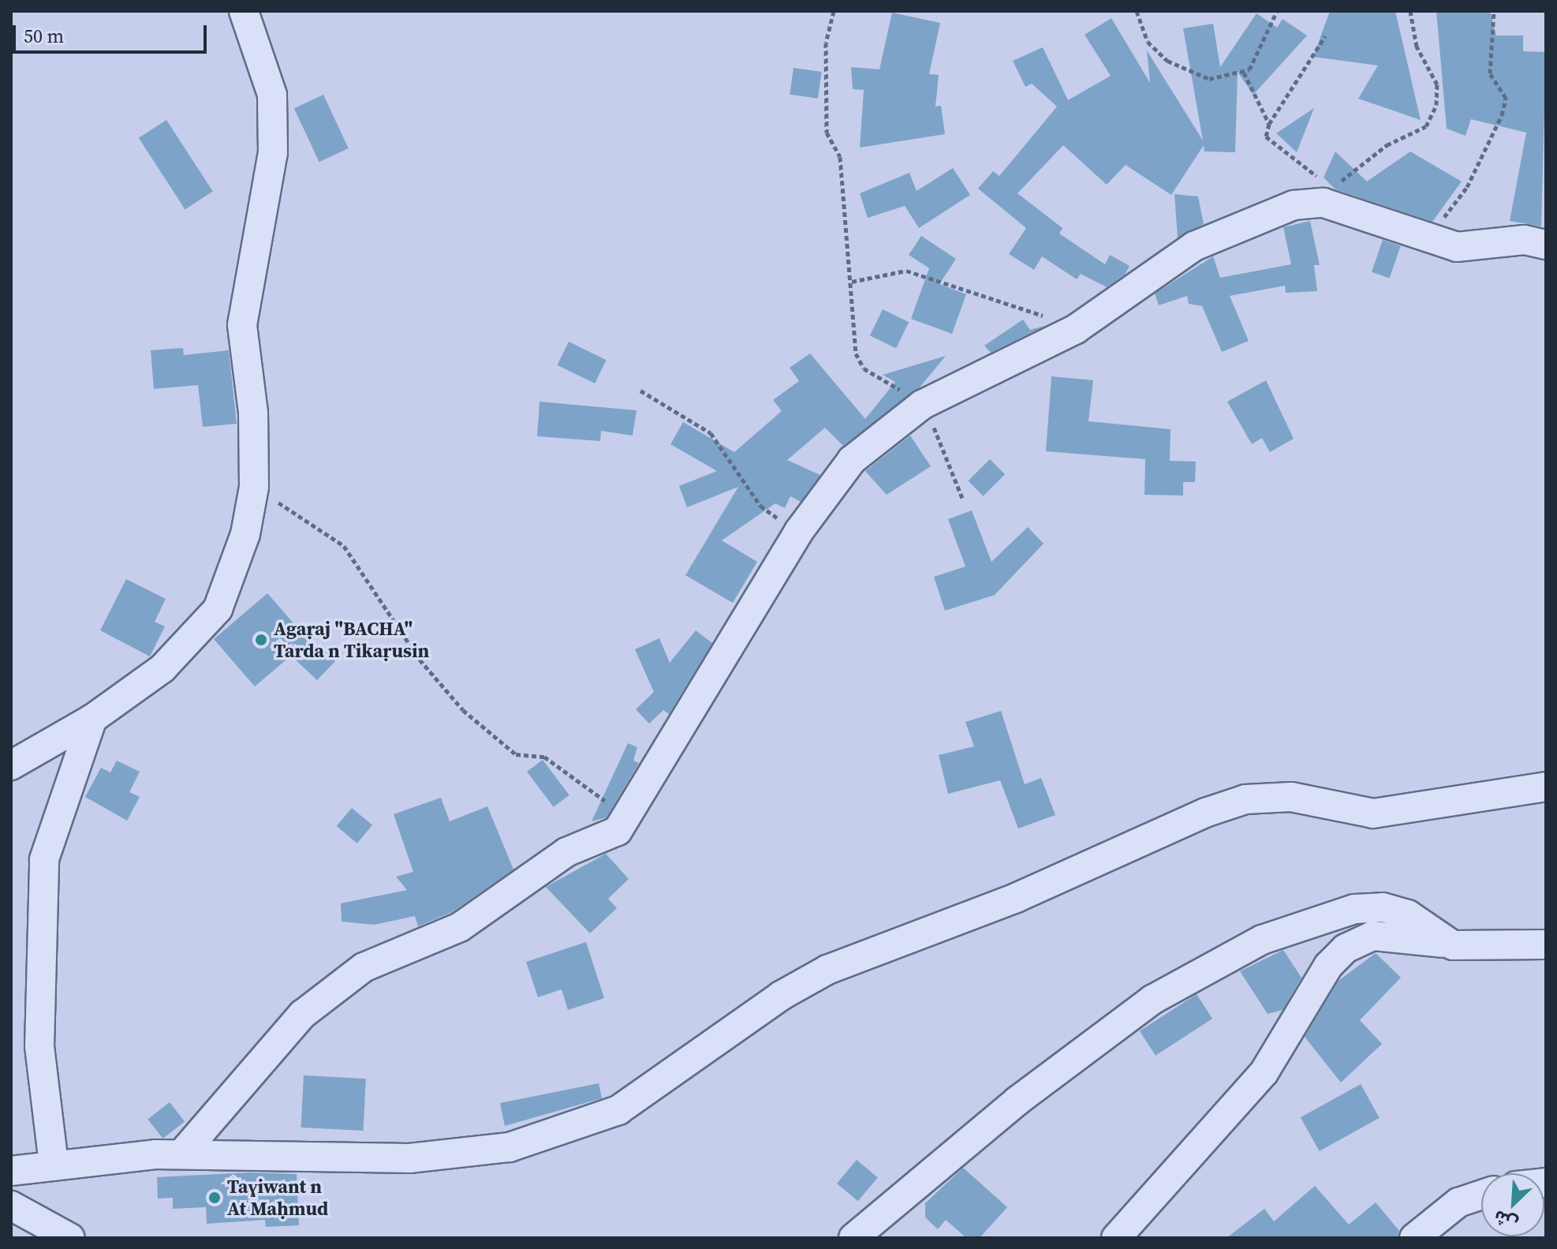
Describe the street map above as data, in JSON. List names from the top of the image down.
{
  "places": ["Agaṛaj \"BACHA\" Tarda n Tikaṛusin", "Taɣiwant n At Maḥmud"],
  "scale_bar": "50 m",
  "north": "bottom left"
}
